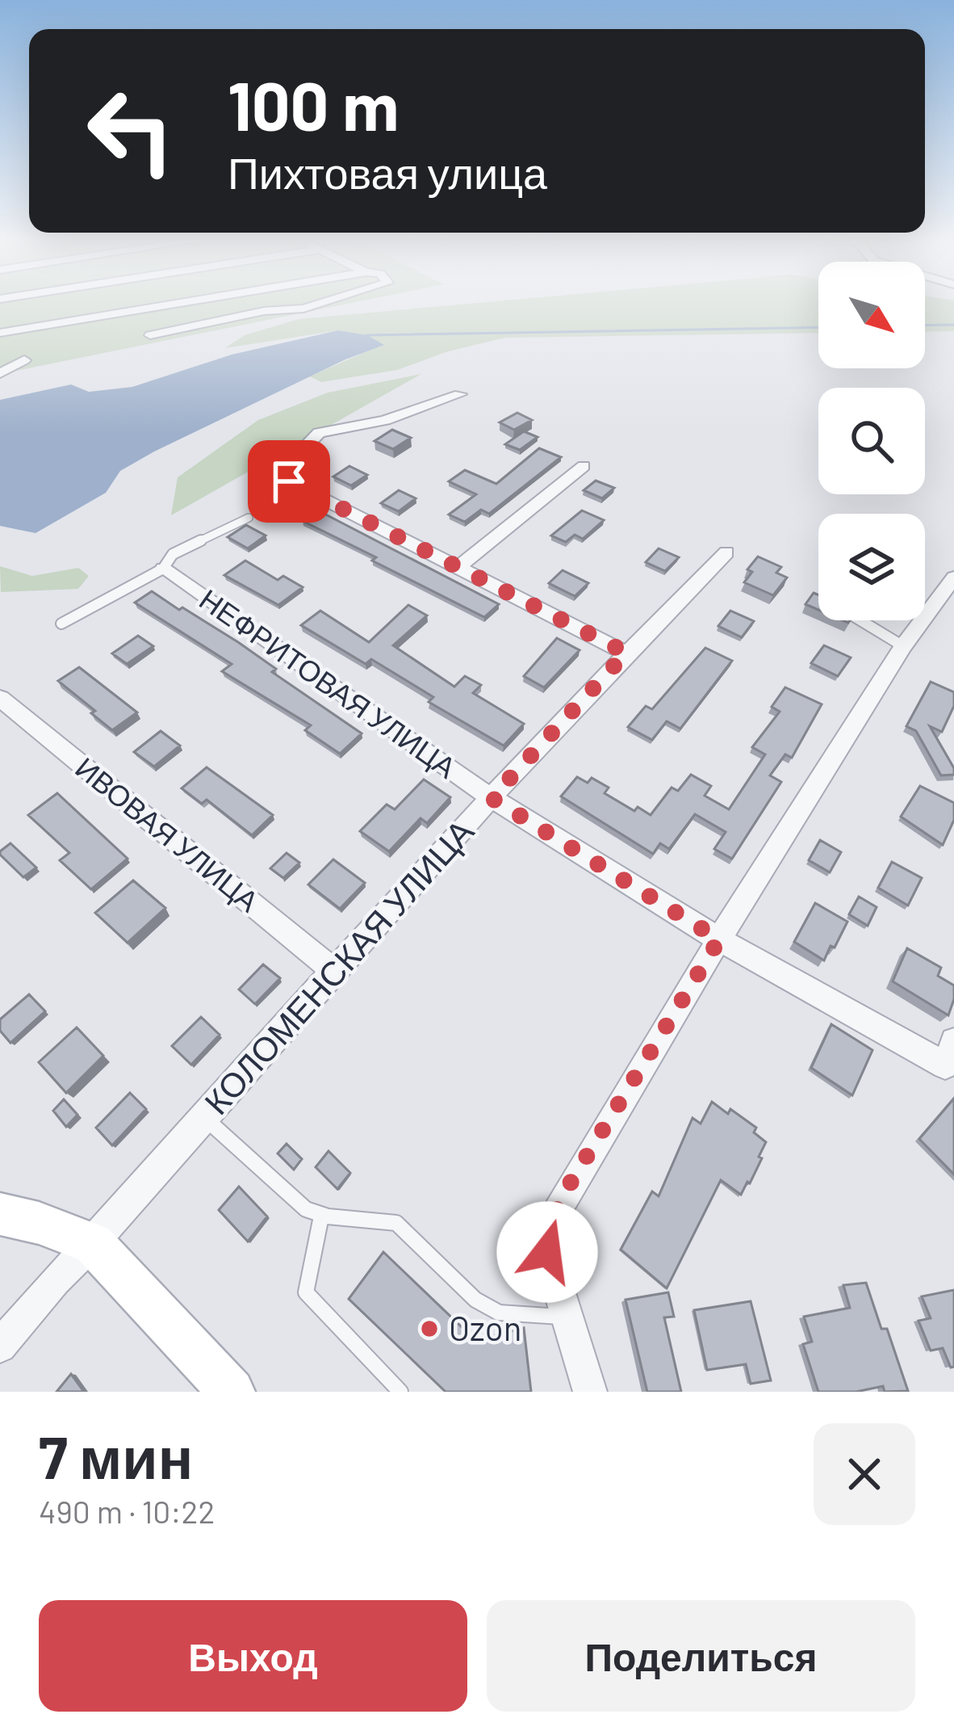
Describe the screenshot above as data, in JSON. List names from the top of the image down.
{
  "streets": {
    "street": ["НЕФРИТОВАЯ УЛИЦА", "ИВОВАЯ УЛИЦА", "КОЛОМЕНСКАЯ УЛИЦА"]
  },
  "crossings": [
    ["НЕФРИТОВАЯ УЛИЦА", "КОЛОМЕНСКАЯ УЛИЦА"],
    ["ИВОВАЯ УЛИЦА", "КОЛОМЕНСКАЯ УЛИЦА"]
  ],
  "places": ["Ozon"],
  "north": "bottom right",
  "page": {
    "turn": ["100 m", "Пихтовая улица"],
    "heading": ["7 мин", "490 m · 10:22"],
    "buttons": ["Выход", "Поделиться"]
  }
}
